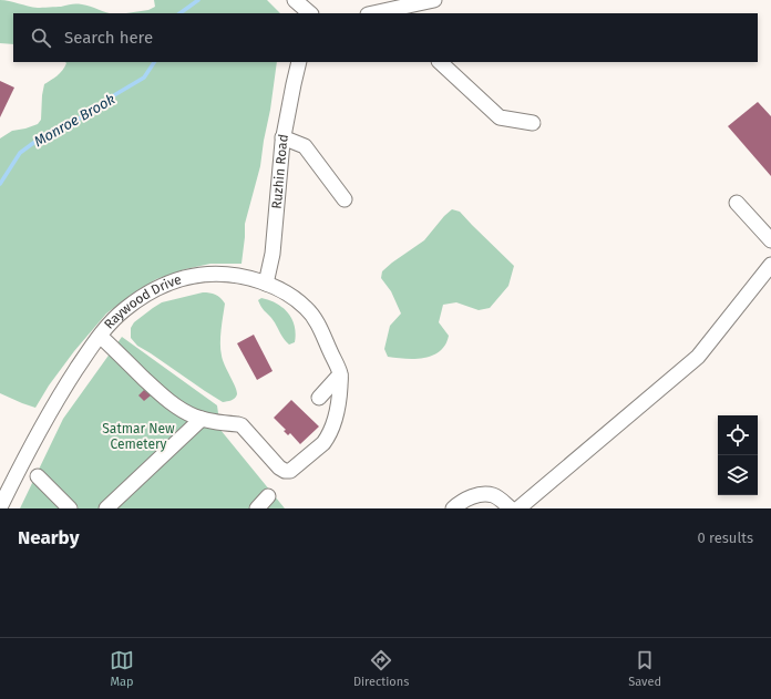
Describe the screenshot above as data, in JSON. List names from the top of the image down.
{
  "streets": {
    "street": ["Ruzhin Road", "Raywood Drive"]
  },
  "crossings": [
    ["Ruzhin Road", "Raywood Drive"]
  ],
  "water": ["Monroe Brook"],
  "parks": ["Satmar New Cemetery"],
  "page": {
    "search": "Search here",
    "heading": ["Nearby", "0 results"],
    "nav": ["Map", "Directions", "Saved"]
  }
}
